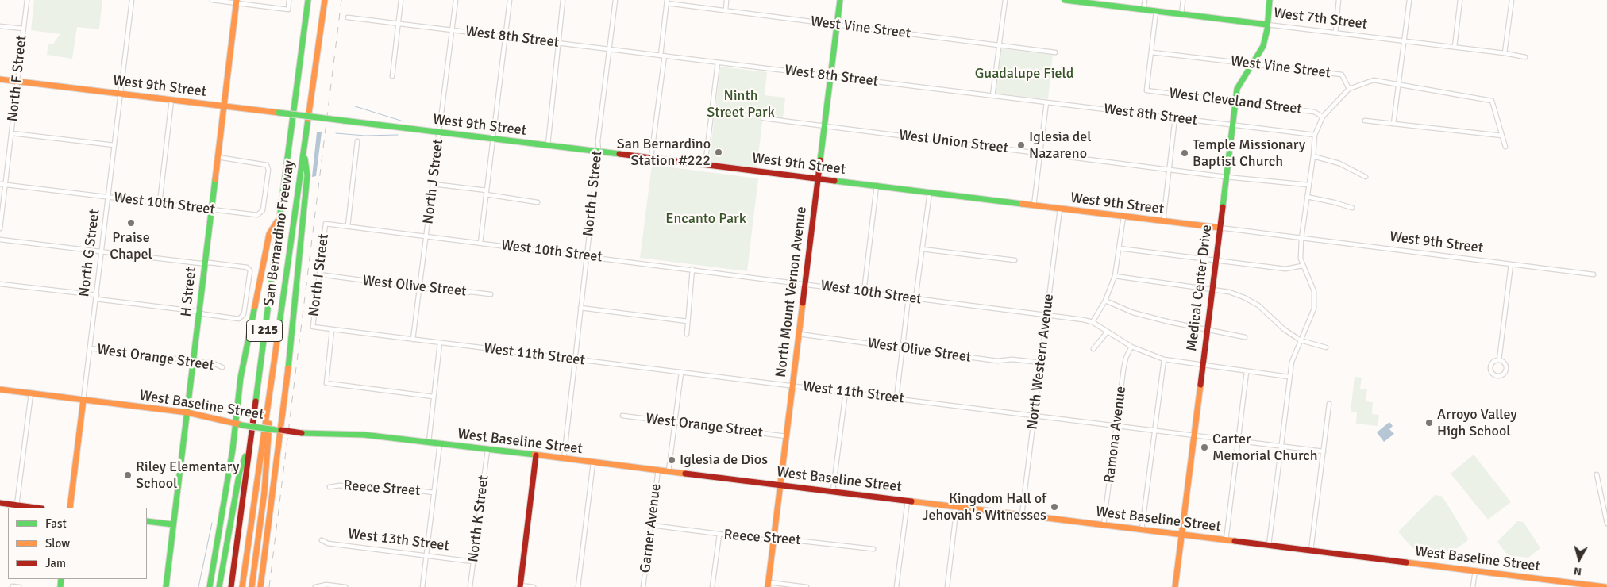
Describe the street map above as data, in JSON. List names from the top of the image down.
{
  "streets": {
    "main road": [
      "West 7th Street",
      "West 9th Street",
      "San Bernardino Freeway",
      "North G Street",
      "Medical Center Drive",
      "H Street",
      "North Mount Vernon Avenue",
      "I 215",
      "West Baseline Street"
    ],
    "street": [
      "West Vine Street",
      "West 8th Street",
      "North F Street",
      "West Cleveland Street",
      "West Union Street",
      "North J Street",
      "North L Street",
      "West 10th Street",
      "North I Street",
      "West Olive Street",
      "West 11th Street",
      "West Orange Street",
      "North Western Avenue",
      "Ramona Avenue",
      "Reece Street",
      "North K Street",
      "Garner Avenue",
      "West 13th Street"
    ]
  },
  "crossings": [
    ["West 7th Street", "Medical Center Drive"],
    ["West Vine Street", "West Cleveland Street"],
    ["West Vine Street", "Medical Center Drive"],
    ["West Vine Street", "North Mount Vernon Avenue"],
    ["West 8th Street", "North J Street"],
    ["West 8th Street", "North L Street"],
    ["West 8th Street", "Medical Center Drive"],
    ["West 8th Street", "North Mount Vernon Avenue"],
    ["North F Street", "West 9th Street"],
    ["North F Street", "West 10th Street"],
    ["West 9th Street", "North J Street"],
    ["West 9th Street", "North L Street"],
    ["West 9th Street", "North G Street"],
    ["West 9th Street", "Medical Center Drive"],
    ["West 9th Street", "H Street"],
    ["West 9th Street", "North Mount Vernon Avenue"],
    ["West 9th Street", "North Western Avenue"],
    ["West Cleveland Street", "Medical Center Drive"],
    ["West Union Street", "Medical Center Drive"],
    ["West Union Street", "North Mount Vernon Avenue"],
    ["North J Street", "West 10th Street"],
    ["North J Street", "West Olive Street"],
    ["North J Street", "West 11th Street"],
    ["North L Street", "West 10th Street"],
    ["North L Street", "West 11th Street"],
    ["North L Street", "West Baseline Street"],
    ["West 10th Street", "North G Street"],
    ["West 10th Street", "North I Street"],
    ["West 10th Street", "Medical Center Drive"],
    ["West 10th Street", "H Street"],
    ["West 10th Street", "North Mount Vernon Avenue"],
    ["West 10th Street", "North Western Avenue"],
    ["West 10th Street", "Ramona Avenue"],
    ["North G Street", "West Orange Street"],
    ["North G Street", "West Baseline Street"],
    ["North I Street", "West Olive Street"],
    ["North I Street", "West 11th Street"],
    ["West Olive Street", "North Mount Vernon Avenue"],
    ["West Olive Street", "North Western Avenue"],
    ["Medical Center Drive", "West 11th Street"],
    ["Medical Center Drive", "West Baseline Street"],
    ["H Street", "West Orange Street"],
    ["H Street", "West Baseline Street"],
    ["North Mount Vernon Avenue", "West 11th Street"],
    ["North Mount Vernon Avenue", "West Orange Street"],
    ["North Mount Vernon Avenue", "West Baseline Street"],
    ["North Mount Vernon Avenue", "Reece Street"],
    ["West 11th Street", "North Western Avenue"],
    ["West 11th Street", "Ramona Avenue"],
    ["West 11th Street", "Garner Avenue"],
    ["West Orange Street", "Garner Avenue"],
    ["North Western Avenue", "West Baseline Street"],
    ["West Baseline Street", "Ramona Avenue"],
    ["West Baseline Street", "North K Street"],
    ["West Baseline Street", "Garner Avenue"],
    ["Reece Street", "Garner Avenue"],
    ["North K Street", "West 13th Street"]
  ],
  "parks": ["Guadalupe Field", "Ninth Street Park", "Encanto Park"],
  "places": [
    "Iglesia del Nazareno",
    "San Bernardino Station #222",
    "Temple Missionary Baptist Church",
    "Praise Chapel",
    "Arroyo Valley High School",
    "Carter Memorial Church",
    "Iglesia de Dios",
    "Riley Elementary School",
    "Kingdom Hall of Jehovah's Witnesses"
  ],
  "legend": ["Fast", "Slow", "Jam"],
  "north": "bottom"
}
